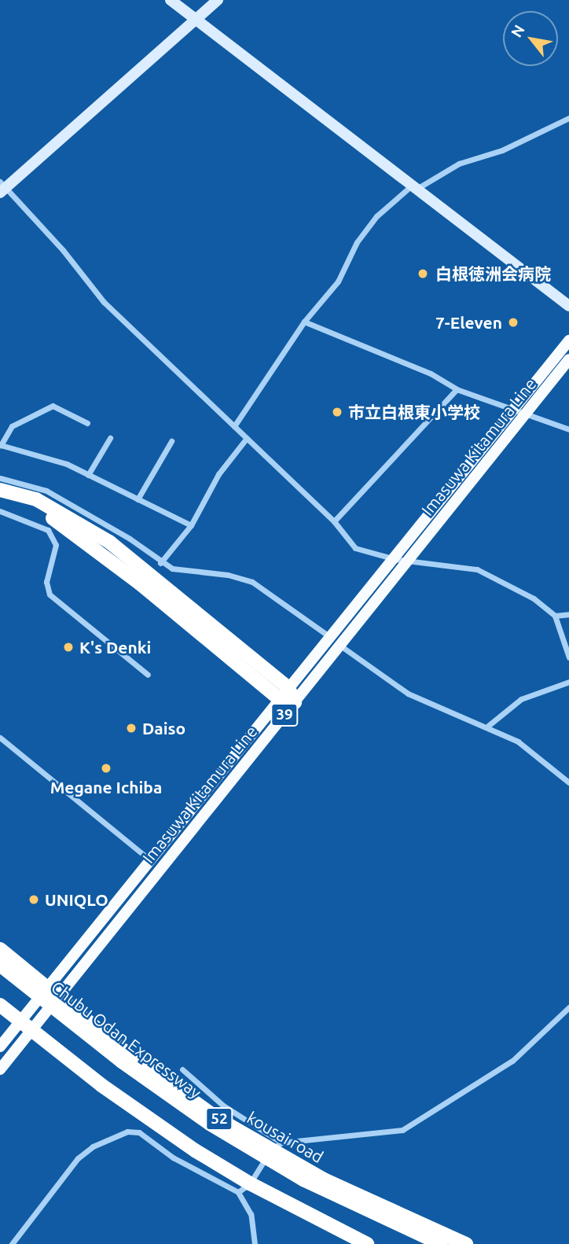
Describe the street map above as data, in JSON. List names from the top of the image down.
{
  "streets": {
    "highway": ["Chubu Odan Expressway", "52", "kousai road"],
    "main road": ["Imasuwa Kitamura Line", "39"]
  },
  "crossings": [
    ["Imasuwa Kitamura Line", "52"],
    ["Imasuwa Kitamura Line", "kousai road"]
  ],
  "places": [
    "白根徳洲会病院",
    "7-Eleven",
    "市立白根東小学校",
    "K's Denki",
    "Daiso",
    "Megane Ichiba",
    "UNIQLO"
  ],
  "north": "top left"
}
